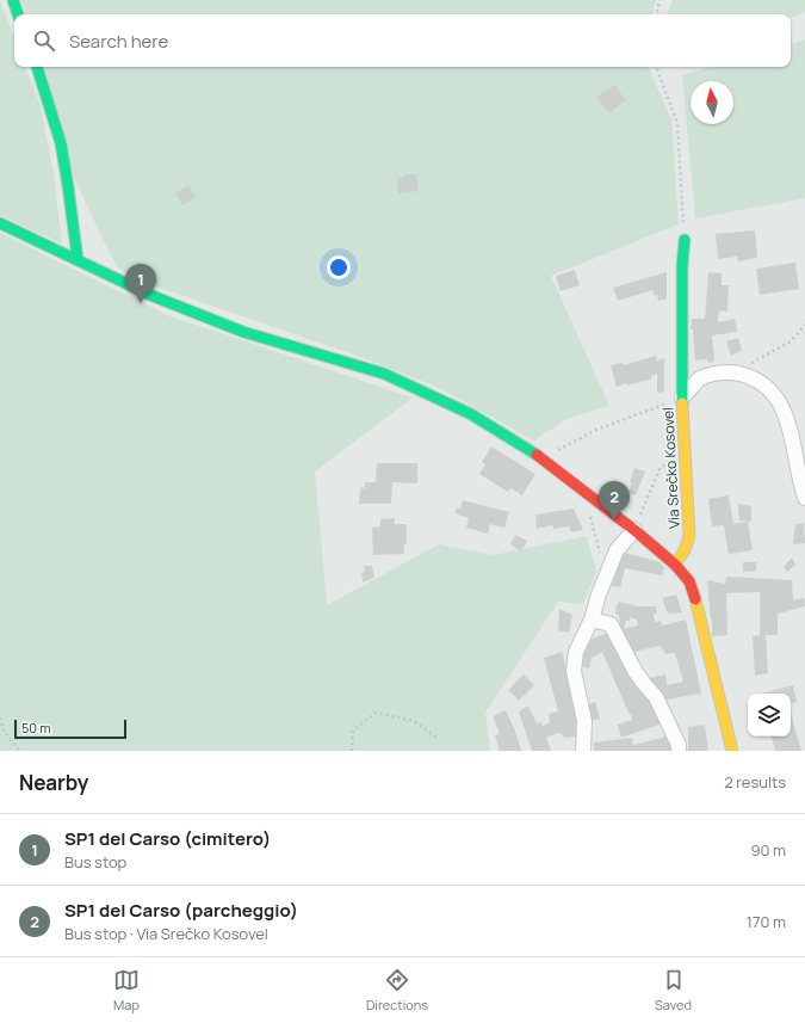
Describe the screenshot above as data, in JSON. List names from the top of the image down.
{
  "streets": {
    "main road": ["Via Srečko Kosovel"]
  },
  "scale_bar": "50 m",
  "north": "top",
  "page": {
    "search": "Search here",
    "pins": ["1", "2"],
    "scale": "50 m",
    "heading": ["Nearby", "2 results"],
    "list": [
      {
        "mark": "1",
        "name": "SP1 del Carso (cimitero)",
        "note": "Bus stop",
        "value": "90 m"
      },
      {
        "mark": "2",
        "name": "SP1 del Carso (parcheggio)",
        "note": "Bus stop · Via Srečko Kosovel",
        "value": "170 m"
      }
    ],
    "nav": ["Map", "Directions", "Saved"]
  }
}
